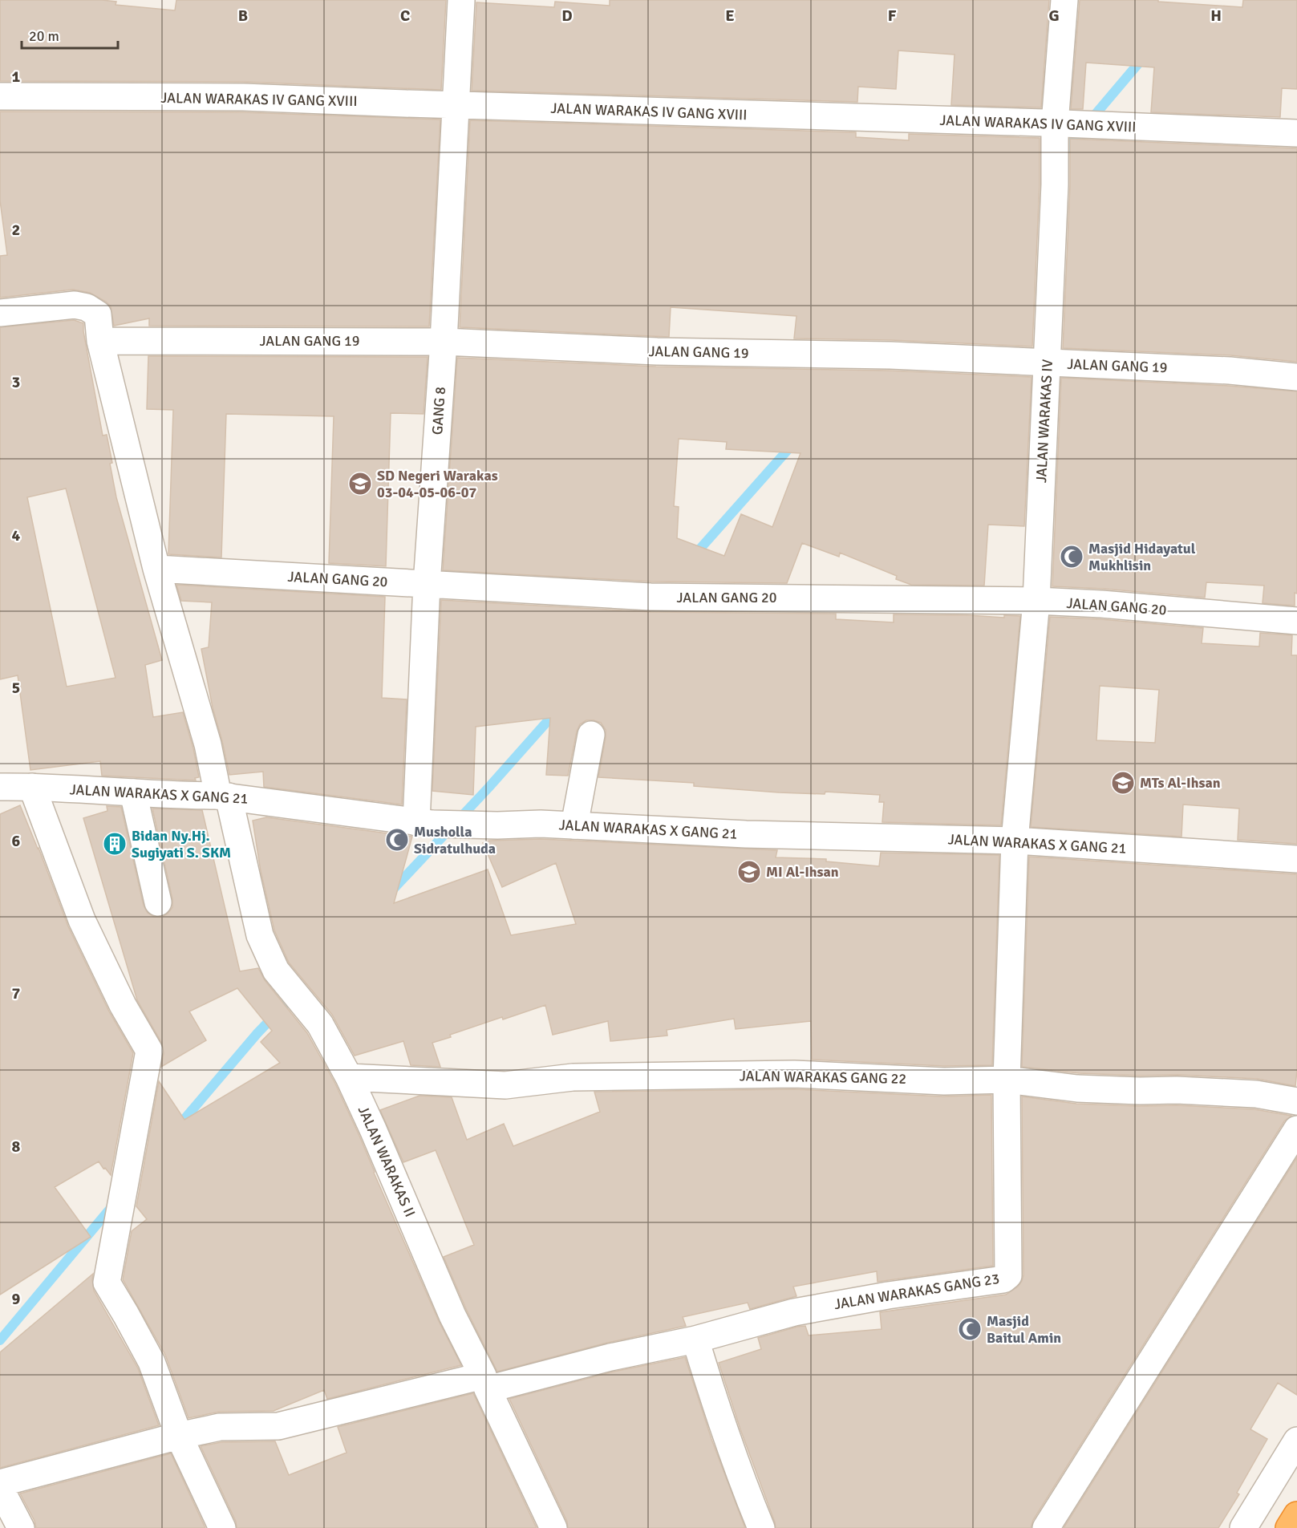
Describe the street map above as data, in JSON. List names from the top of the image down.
{
  "streets": {
    "street": [
      "JALAN WARAKAS IV GANG XVIII",
      "JALAN GANG 19",
      "GANG 8",
      "JALAN WARAKAS IV",
      "JALAN GANG 20",
      "JALAN WARAKAS X GANG 21",
      "JALAN WARAKAS GANG 22",
      "JALAN WARAKAS II",
      "JALAN WARAKAS GANG 23"
    ]
  },
  "crossings": [
    ["JALAN WARAKAS IV GANG XVIII", "GANG 8"],
    ["JALAN WARAKAS IV GANG XVIII", "JALAN WARAKAS IV"],
    ["JALAN GANG 19", "GANG 8"],
    ["JALAN GANG 19", "JALAN WARAKAS IV"],
    ["JALAN GANG 19", "JALAN WARAKAS II"],
    ["GANG 8", "JALAN GANG 20"],
    ["GANG 8", "JALAN WARAKAS X GANG 21"],
    ["JALAN WARAKAS IV", "JALAN GANG 20"],
    ["JALAN WARAKAS IV", "JALAN WARAKAS X GANG 21"],
    ["JALAN WARAKAS IV", "JALAN WARAKAS GANG 23"],
    ["JALAN GANG 20", "JALAN WARAKAS II"],
    ["JALAN WARAKAS X GANG 21", "JALAN WARAKAS II"],
    ["JALAN WARAKAS X GANG 21", "JALAN WARAKAS GANG 23"],
    ["JALAN WARAKAS GANG 22", "JALAN WARAKAS II"],
    ["JALAN WARAKAS GANG 22", "JALAN WARAKAS GANG 23"],
    ["JALAN WARAKAS II", "JALAN WARAKAS GANG 23"]
  ],
  "places": {
    "school or university": ["SD Negeri Warakas 03-04-05-06-07", "MTs Al-Ihsan", "MI Al-Ihsan"],
    "mosque": ["Masjid Hidayatul Mukhlisin", "Musholla Sidratulhuda", "Masjid Baitul Amin"],
    "building": ["Bidan Ny.Hj. Sugiyati S. SKM"]
  },
  "scale_bar": "20 m",
  "grid": {
    "columns": [
      "B",
      "C",
      "D",
      "E",
      "F",
      "G",
      "H"
    ],
    "rows": [
      "1",
      "2",
      "3",
      "4",
      "5",
      "6",
      "7",
      "8",
      "9"
    ]
  }
}
